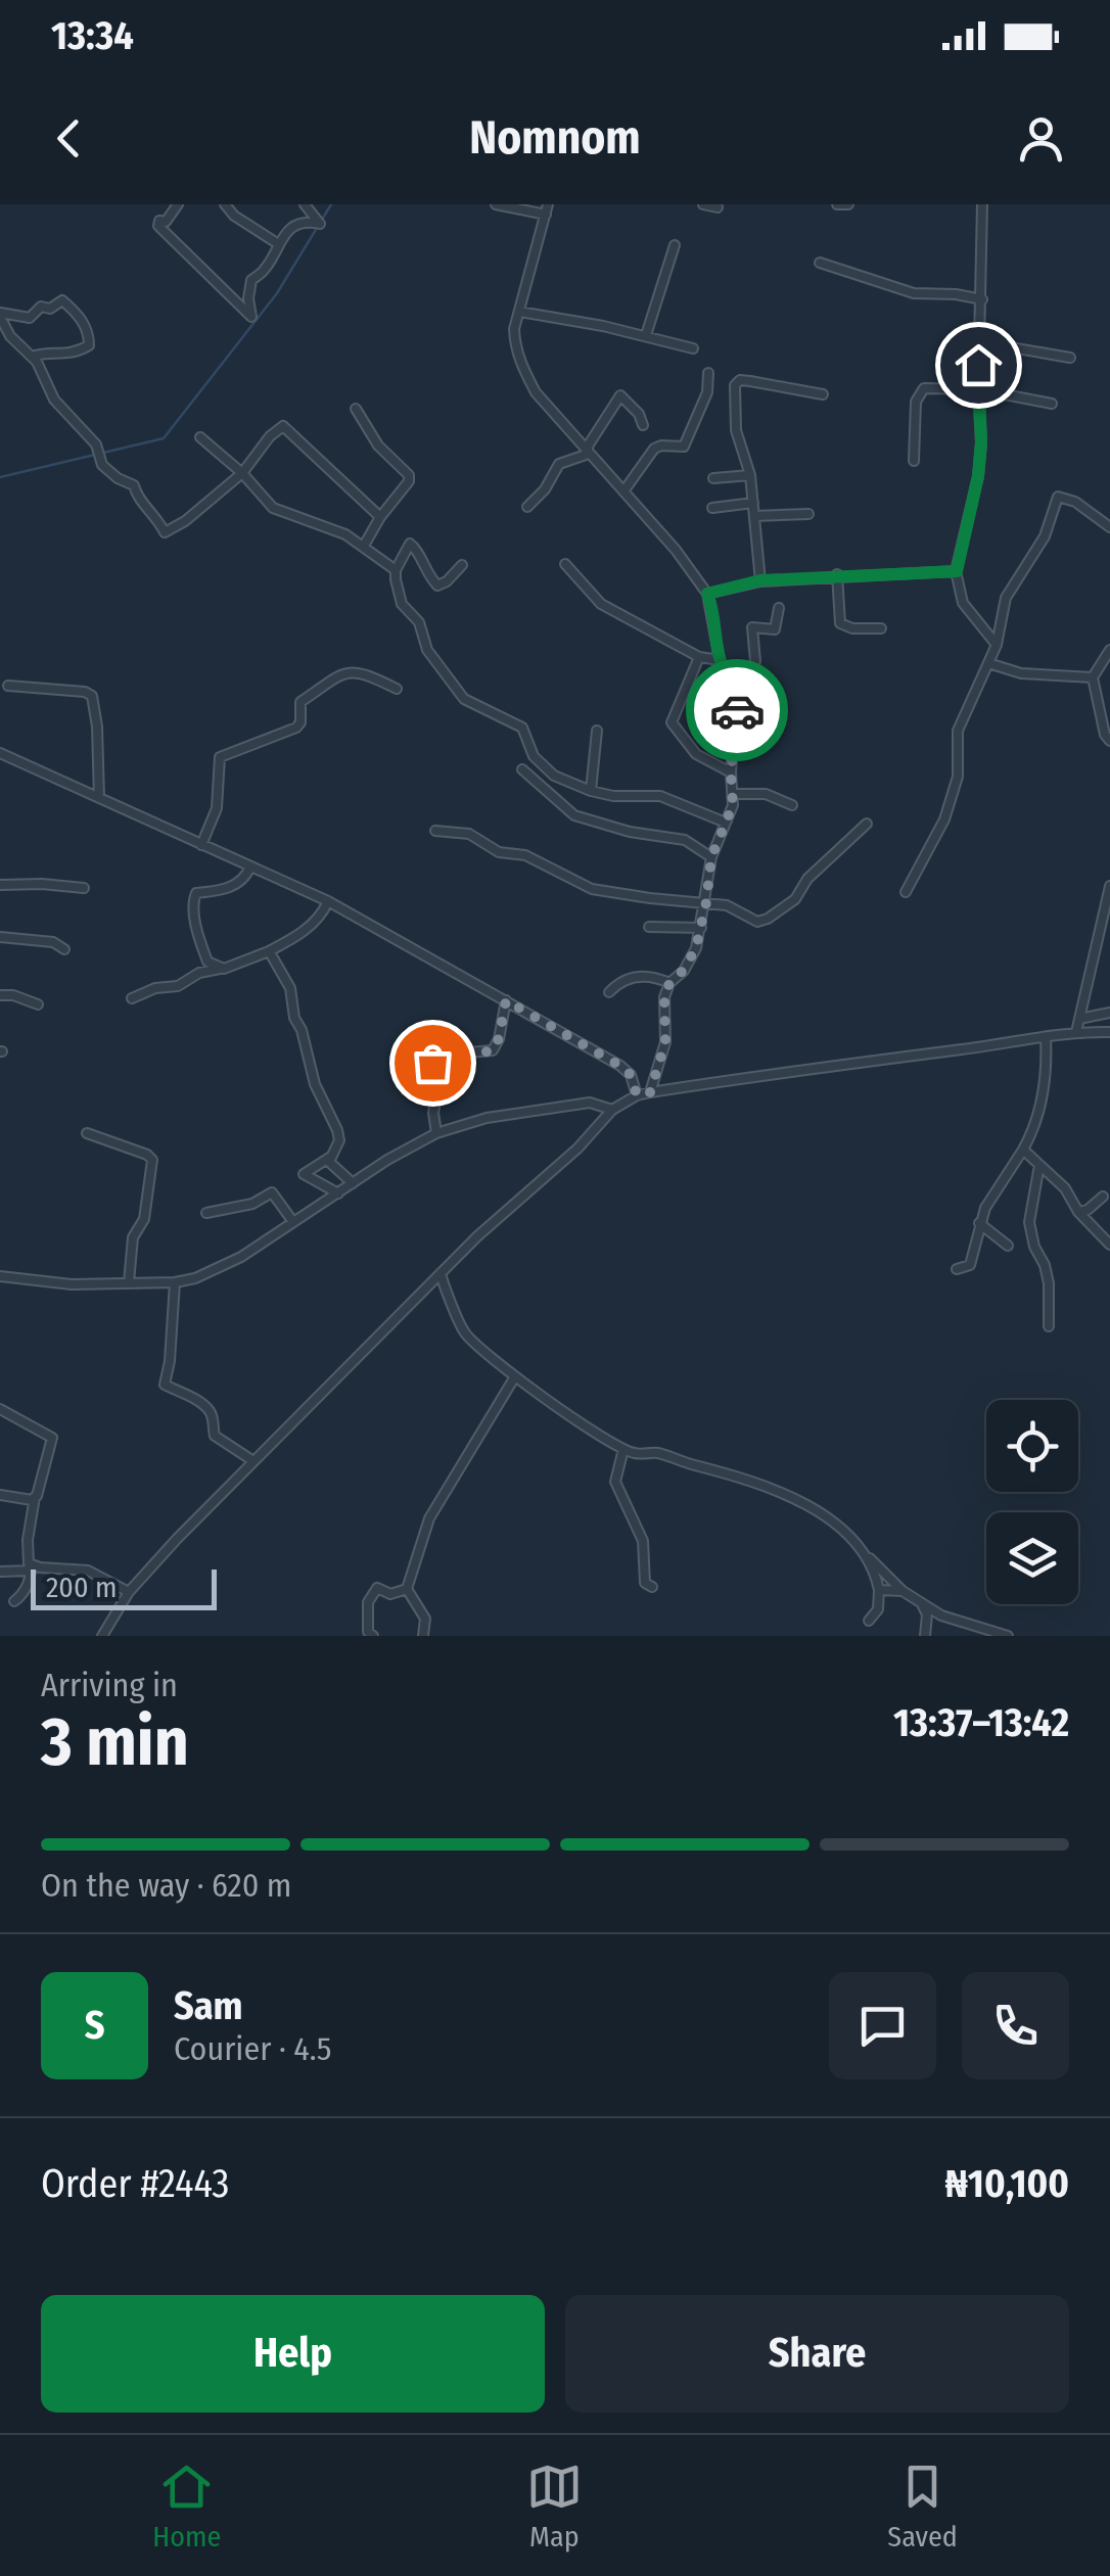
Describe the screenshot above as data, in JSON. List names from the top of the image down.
{
  "scale_bar": "200 m",
  "page": {
    "status": "13:34",
    "header": "Nomnom",
    "scale": "200 m",
    "heading": ["3 min", "Arriving in", "13:37–13:42"],
    "panel": [
      "Sam",
      "Courier · 4.5",
      "Order #2443",
      "₦10,100"
    ],
    "bar": "On the way · 620 m",
    "round": "S",
    "buttons": ["Help", "Share"],
    "tabs": ["Home", "Map", "Saved"]
  }
}
